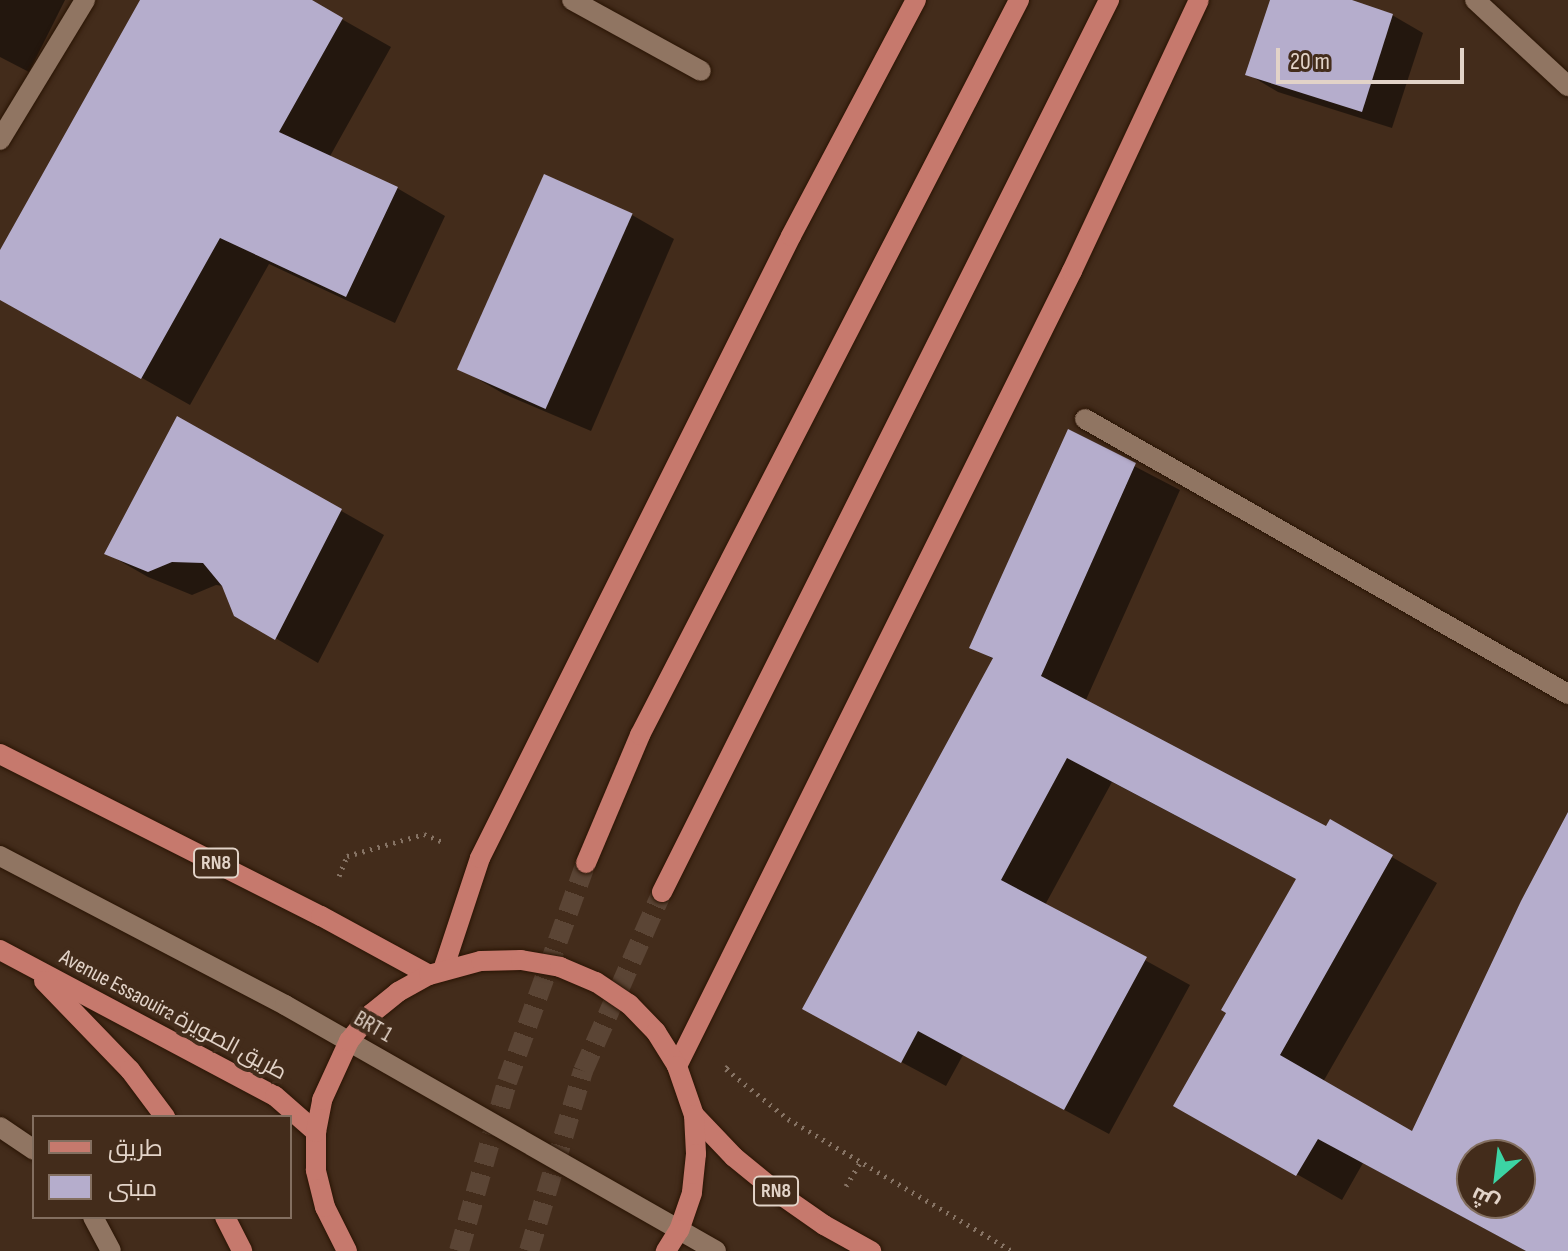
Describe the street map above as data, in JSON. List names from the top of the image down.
{
  "streets": {
    "main road": ["RN8", "Avenue Essaouira طريق الصويرة"],
    "street": ["BRT 1"]
  },
  "legend": ["طريق", "مبنى"],
  "scale_bar": "20 m",
  "north": "bottom left"
}
